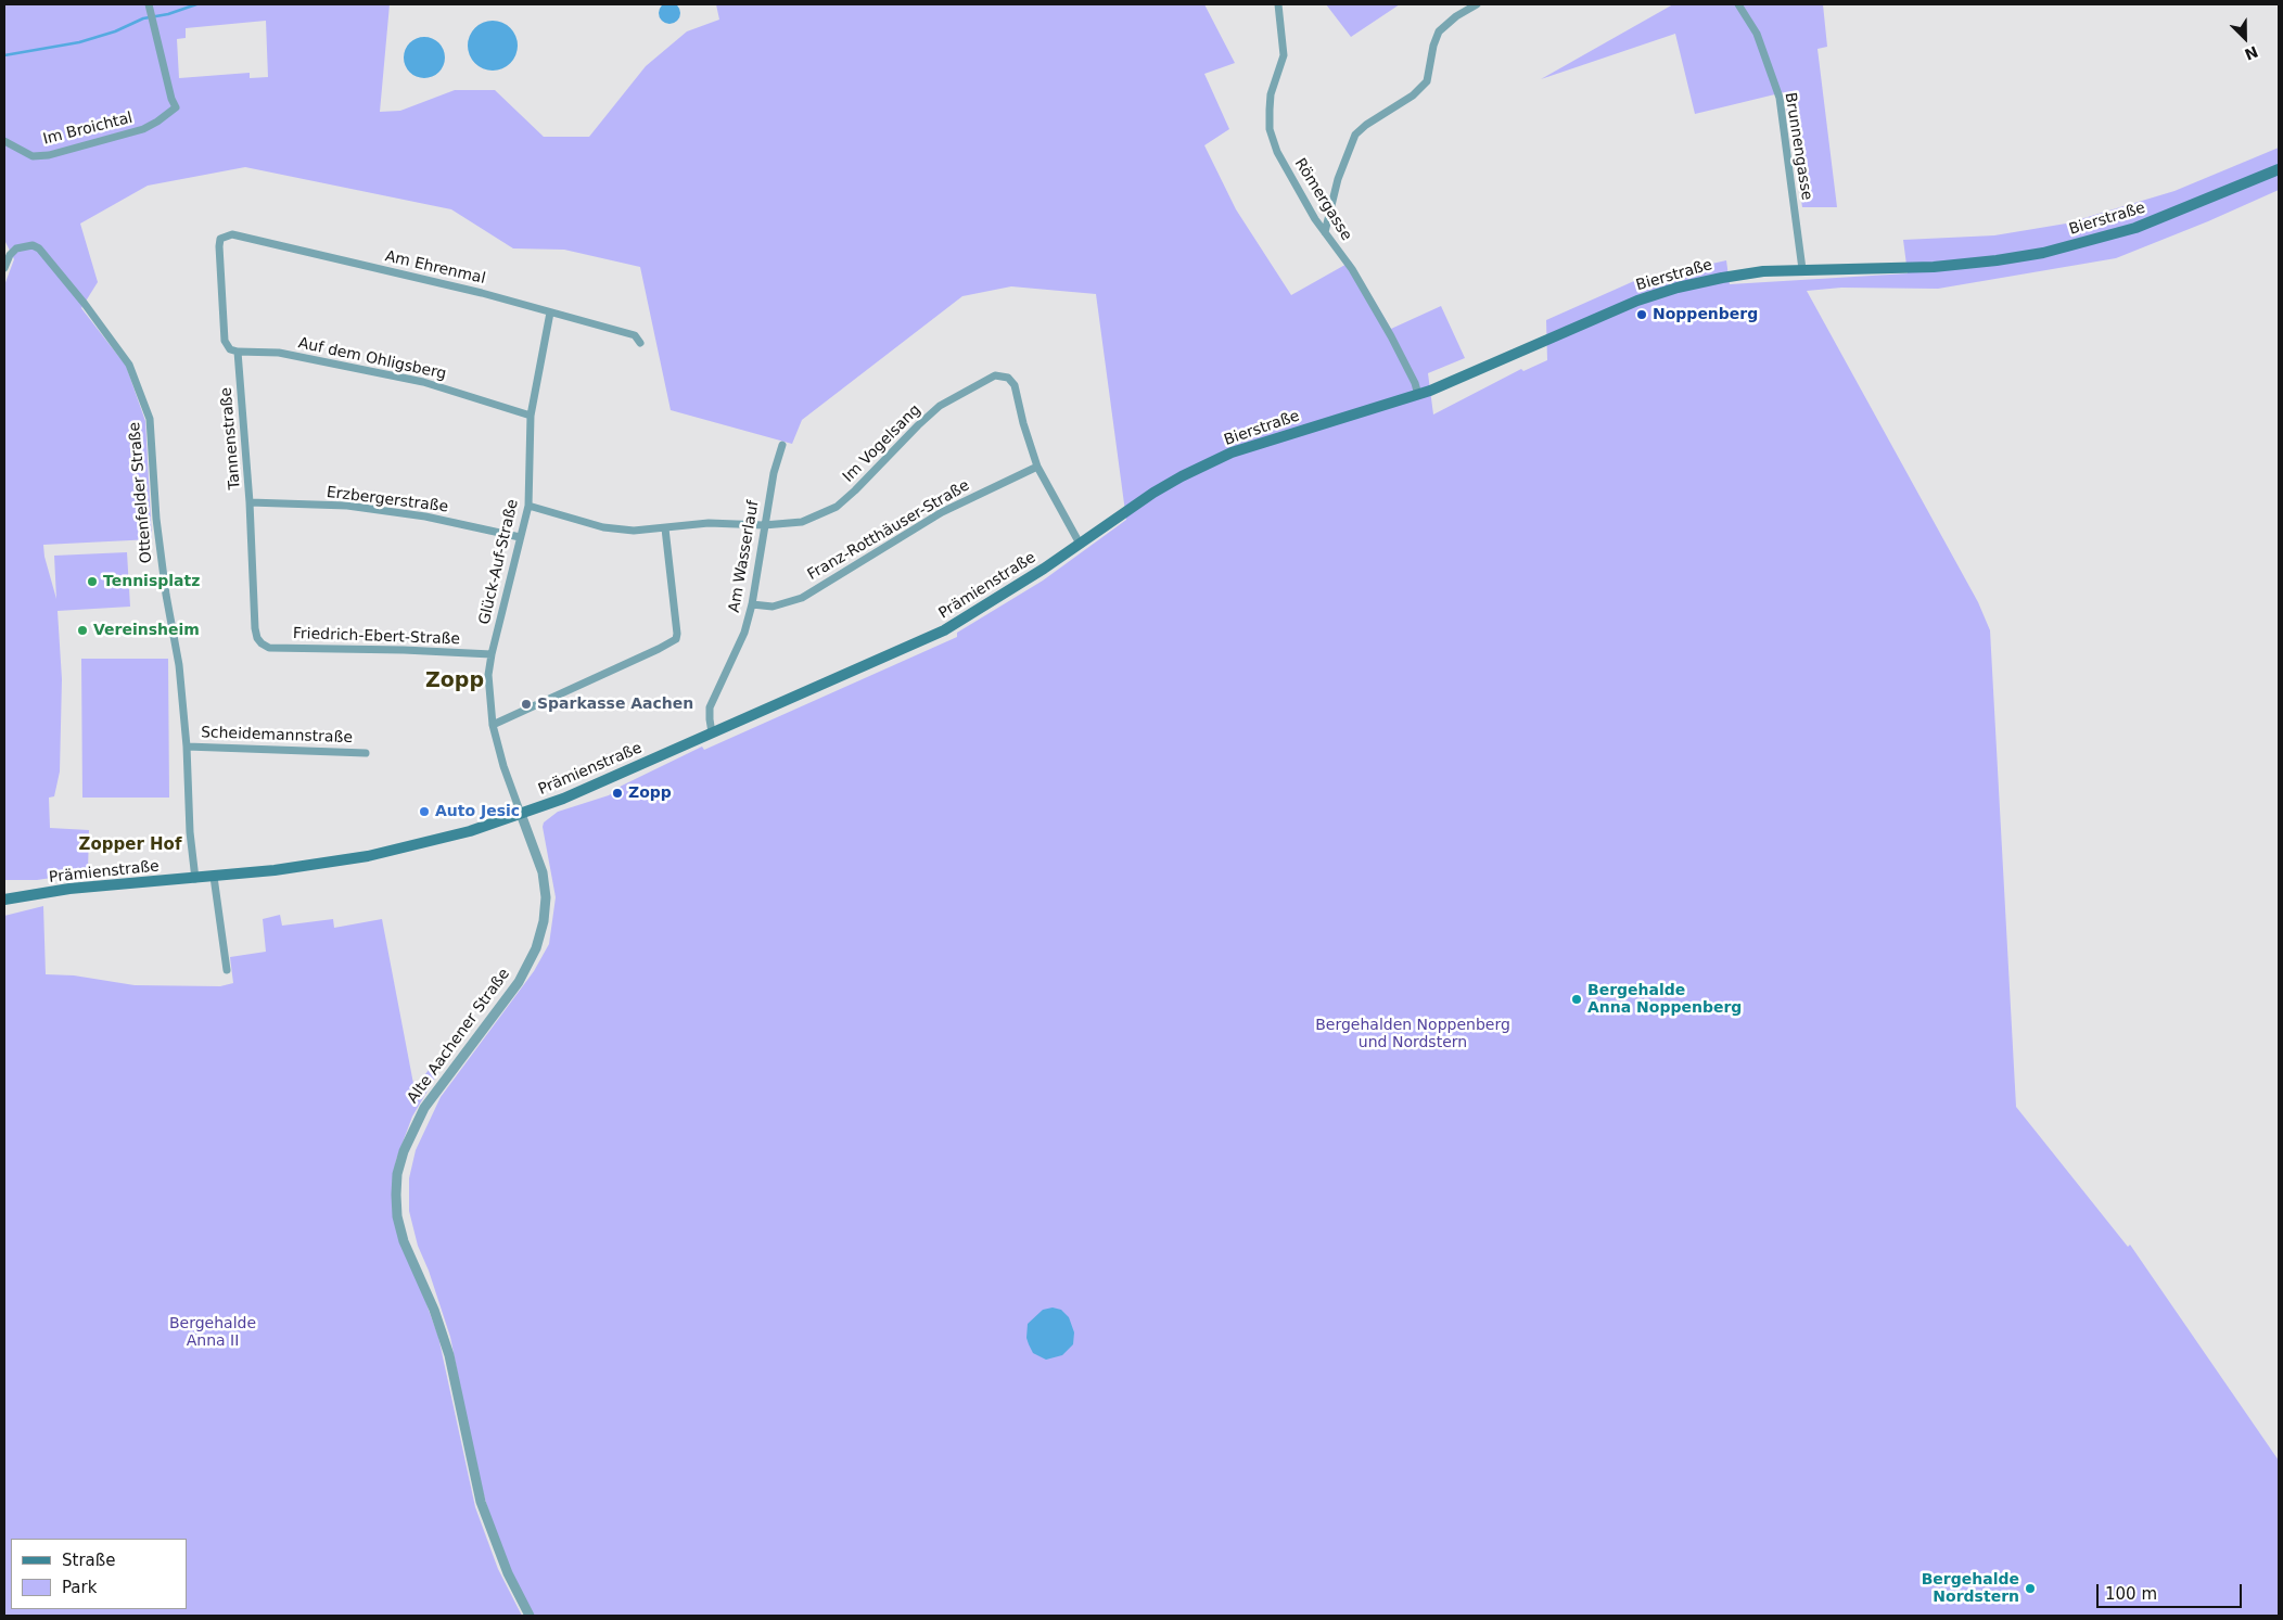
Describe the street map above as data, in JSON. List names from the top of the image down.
{
  "streets": {
    "main road": ["Bierstraße", "Prämienstraße"],
    "street": [
      "Im Broichtal",
      "Brunnengasse",
      "Römergasse",
      "Am Ehrenmal",
      "Auf dem Ohligsberg",
      "Tannenstraße",
      "Im Vogelsang",
      "Ottenfelder Straße",
      "Erzbergerstraße",
      "Franz-Rotthäuser-Straße",
      "Am Wasserlauf",
      "Glück-Auf-Straße",
      "Friedrich-Ebert-Straße",
      "Scheidemannstraße",
      "Alte Aachener Straße"
    ]
  },
  "crossings": [
    ["Brunnengasse", "Bierstraße"],
    ["Römergasse", "Bierstraße"],
    ["Bierstraße", "Prämienstraße"],
    ["Am Ehrenmal", "Tannenstraße"],
    ["Am Ehrenmal", "Glück-Auf-Straße"],
    ["Auf dem Ohligsberg", "Tannenstraße"],
    ["Auf dem Ohligsberg", "Glück-Auf-Straße"],
    ["Tannenstraße", "Erzbergerstraße"],
    ["Tannenstraße", "Friedrich-Ebert-Straße"],
    ["Im Vogelsang", "Franz-Rotthäuser-Straße"],
    ["Im Vogelsang", "Am Wasserlauf"],
    ["Ottenfelder Straße", "Prämienstraße"],
    ["Ottenfelder Straße", "Scheidemannstraße"],
    ["Erzbergerstraße", "Glück-Auf-Straße"],
    ["Franz-Rotthäuser-Straße", "Am Wasserlauf"],
    ["Am Wasserlauf", "Prämienstraße"],
    ["Glück-Auf-Straße", "Prämienstraße"],
    ["Glück-Auf-Straße", "Friedrich-Ebert-Straße"],
    ["Glück-Auf-Straße", "Alte Aachener Straße"],
    ["Prämienstraße", "Alte Aachener Straße"]
  ],
  "districts": ["Zopp", "Zopper Hof"],
  "parks": ["Bergehalden Noppenberg und Nordstern", "Bergehalde Anna II"],
  "places": [
    "Noppenberg",
    "Tennisplatz",
    "Vereinsheim",
    "Sparkasse Aachen",
    "Zopp",
    "Auto Jesic",
    "Bergehalde Anna Noppenberg",
    "Bergehalde Nordstern"
  ],
  "legend": ["Straße", "Park"],
  "scale_bar": "100 m",
  "north": "bottom right"
}
